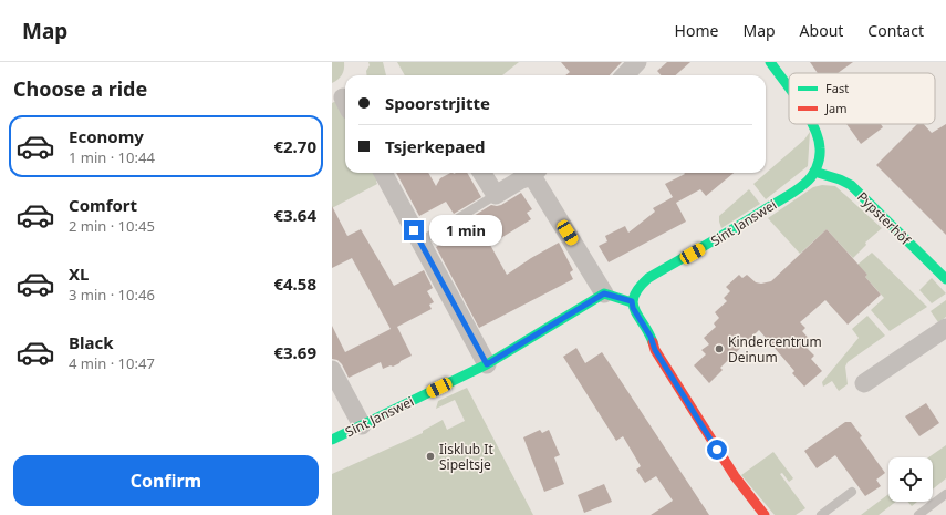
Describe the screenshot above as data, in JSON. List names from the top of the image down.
{
  "streets": {
    "street": ["Pypsterhôf", "Sint Janswei"]
  },
  "crossings": [
    ["Pypsterhôf", "Sint Janswei"]
  ],
  "places": ["Kindercentrum Deinum", "Iisklub It Sipeltsje"],
  "legend": ["Fast", "Jam"],
  "page": {
    "header": "Map",
    "nav": [
      "Home",
      "Map",
      "About",
      "Contact"
    ],
    "heading": "Choose a ride",
    "banner": ["Spoorstrjitte", "Tsjerkepaed"],
    "list": [
      {
        "name": "Economy",
        "note": "1 min · 10:44",
        "value": "€2.70"
      },
      {
        "name": "Comfort",
        "note": "2 min · 10:45",
        "value": "€3.64"
      },
      {
        "name": "XL",
        "note": "3 min · 10:46",
        "value": "€4.58"
      },
      {
        "name": "Black",
        "note": "4 min · 10:47",
        "value": "€3.69"
      }
    ],
    "bubble": "1 min",
    "buttons": "Confirm"
  }
}
